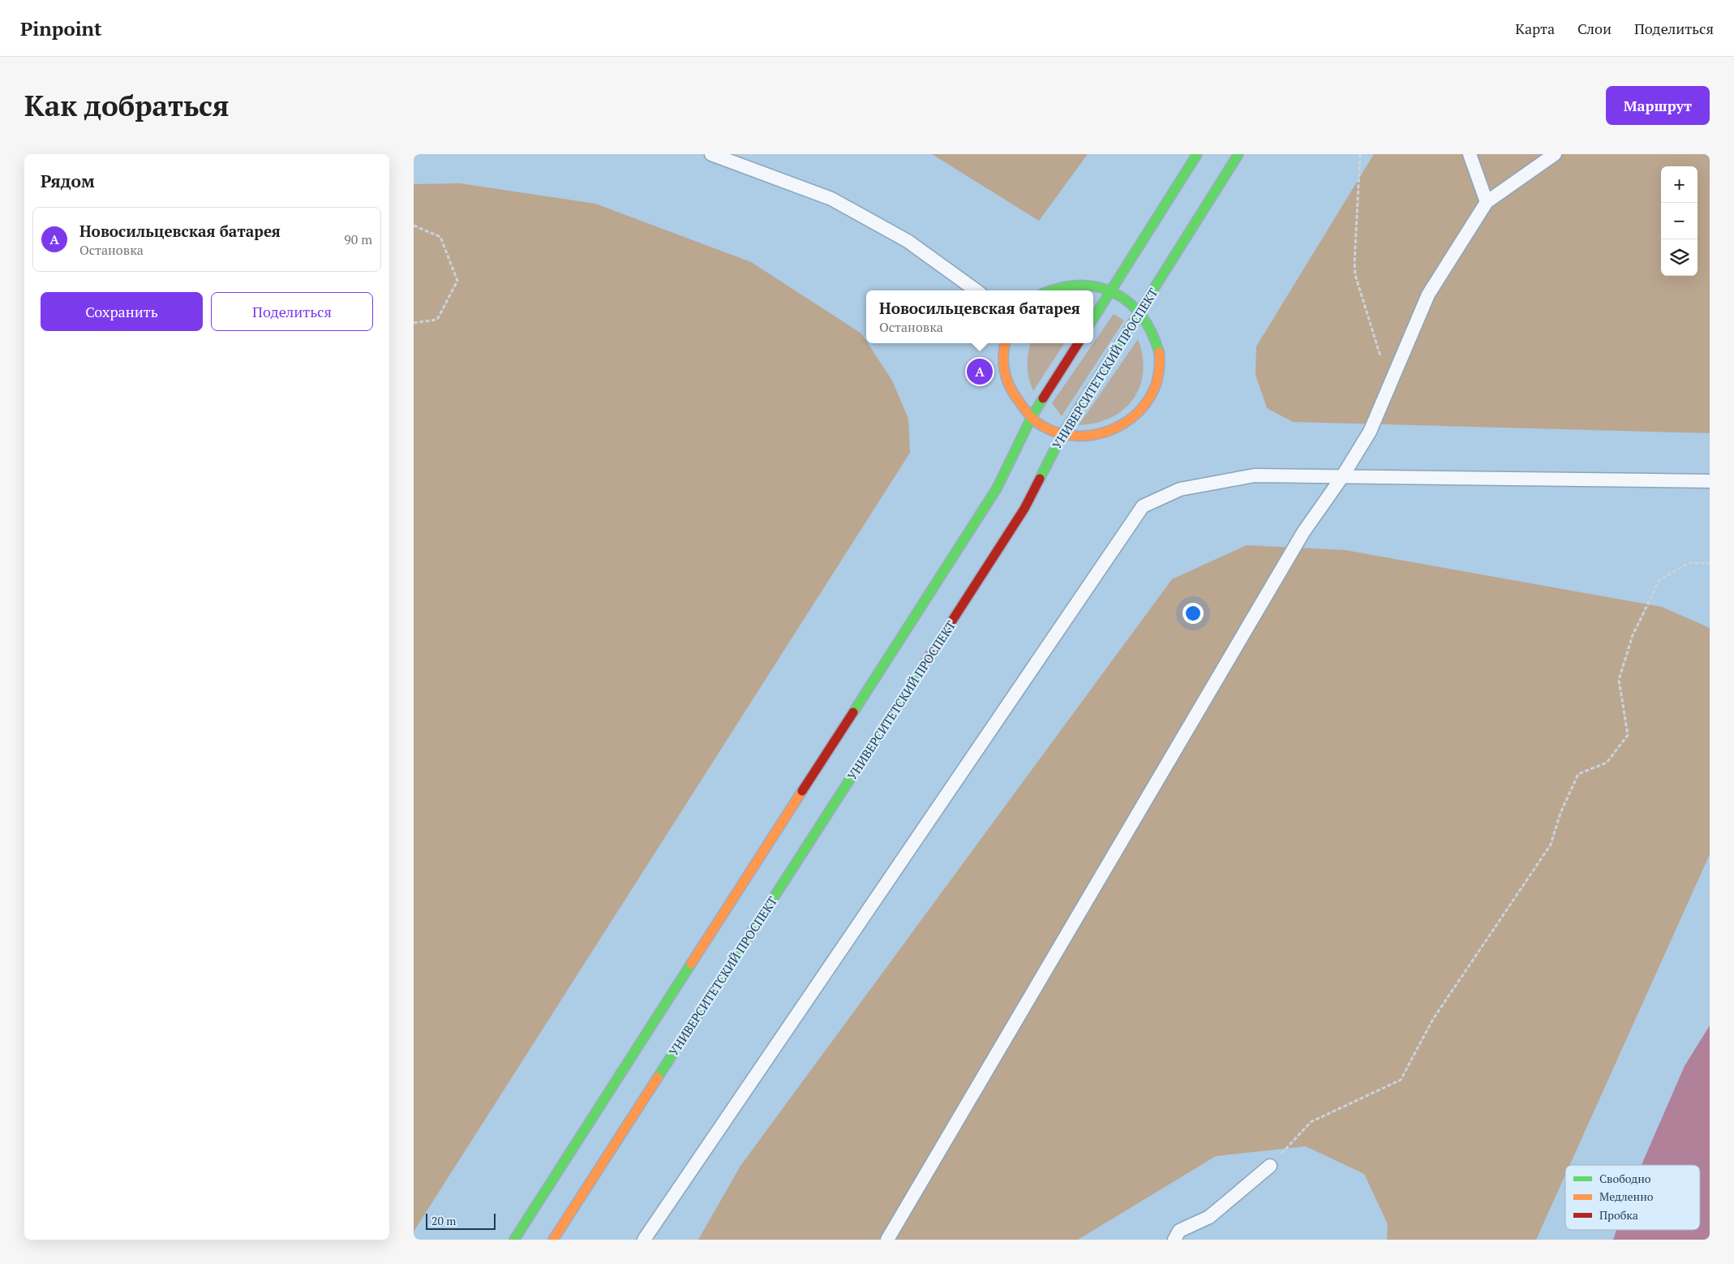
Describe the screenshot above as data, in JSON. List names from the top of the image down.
{
  "streets": {
    "main road": ["УНИВЕРСИТЕТСКИЙ ПРОСПЕКТ"]
  },
  "legend": ["Свободно", "Медленно", "Пробка"],
  "scale_bar": "20 m",
  "page": {
    "header": "Pinpoint",
    "nav": ["Карта", "Слои", "Поделиться"],
    "buttons": [
      "Маршрут",
      ["Сохранить", "Поделиться"]
    ],
    "title": "Как добраться",
    "heading": "Рядом",
    "map_buttons": ["+", "−"],
    "list": [
      {
        "mark": "A",
        "name": "Новосильцевская батарея",
        "note": "Остановка",
        "value": "90 m"
      }
    ],
    "popup": ["Новосильцевская батарея", "Остановка"],
    "pins": "A",
    "scale": "20 m"
  }
}
